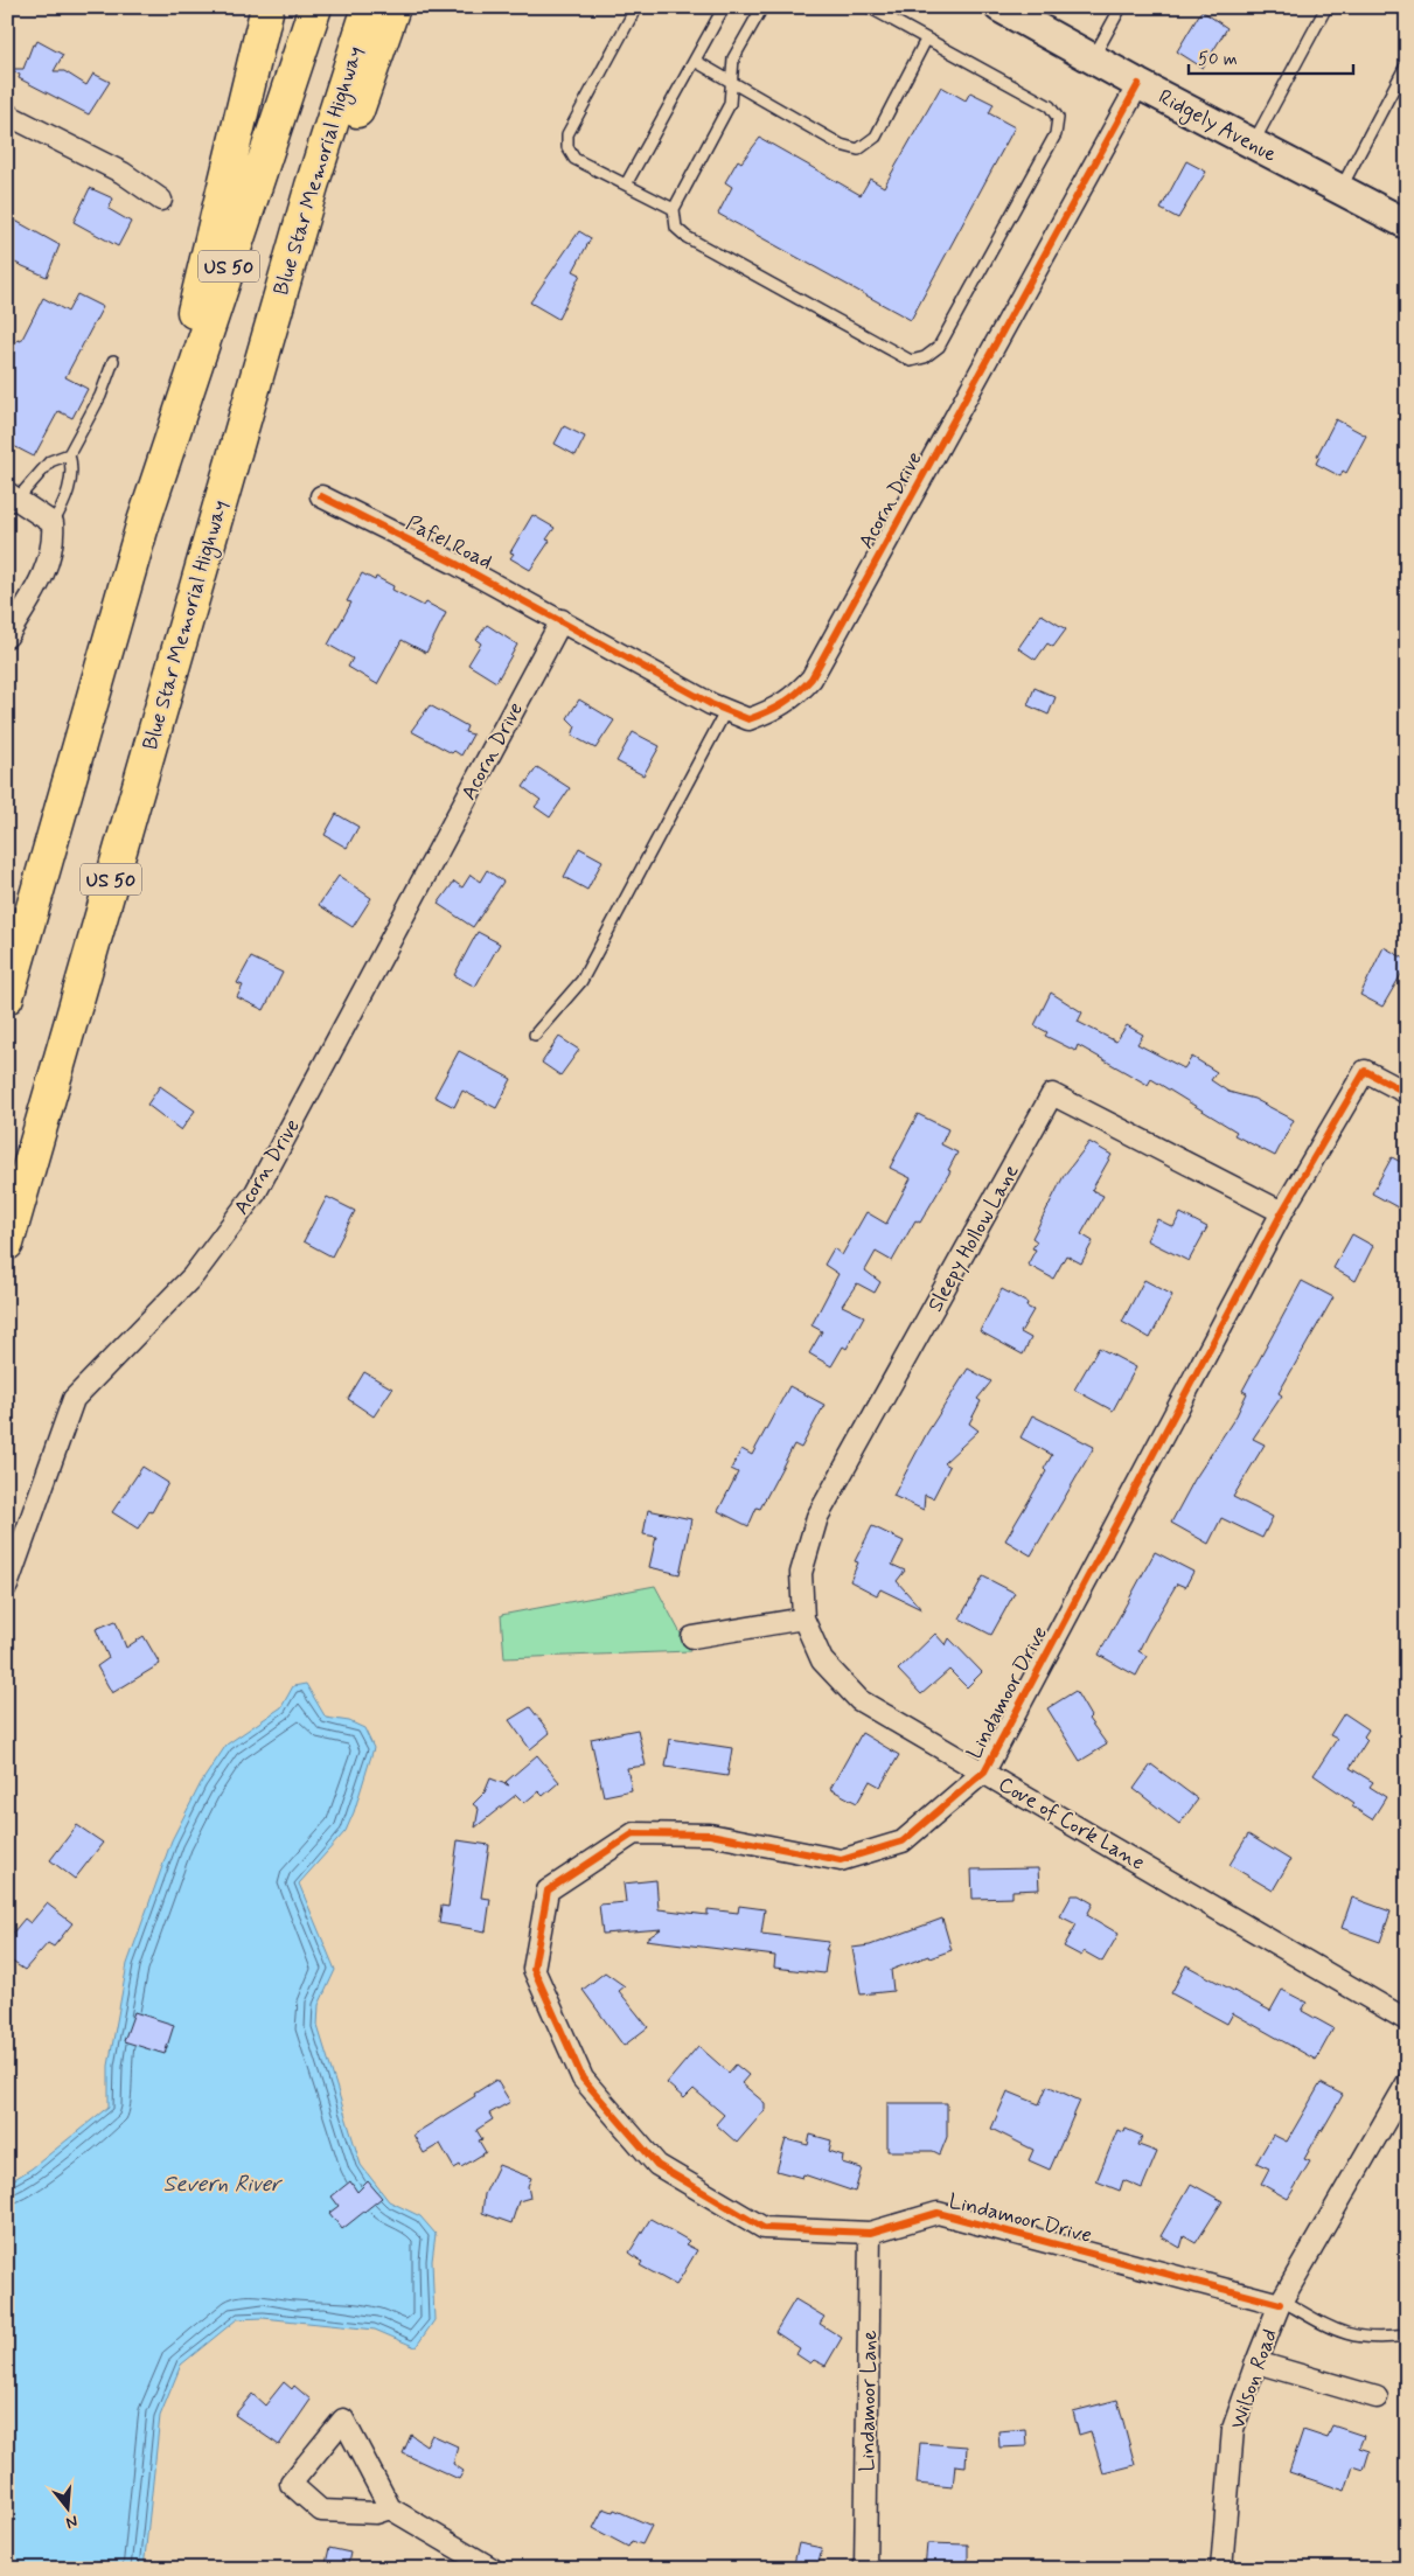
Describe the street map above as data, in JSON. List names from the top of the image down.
{
  "streets": {
    "highway": ["Blue Star Memorial Highway", "US 50"],
    "main road": ["Ridgely Avenue"],
    "street": [
      "Acorn Drive",
      "Pafel Road",
      "Sleepy Hollow Lane",
      "Lindamoor Drive",
      "Cove of Cork Lane",
      "Wilson Road",
      "Lindamoor Lane"
    ]
  },
  "crossings": [
    ["Ridgely Avenue", "Acorn Drive"],
    ["Acorn Drive", "Pafel Road"],
    ["Sleepy Hollow Lane", "Lindamoor Drive"],
    ["Sleepy Hollow Lane", "Cove of Cork Lane"],
    ["Lindamoor Drive", "Cove of Cork Lane"],
    ["Lindamoor Drive", "Wilson Road"],
    ["Lindamoor Drive", "Lindamoor Lane"]
  ],
  "water": ["Severn River"],
  "scale_bar": "50 m",
  "north": "bottom"
}
